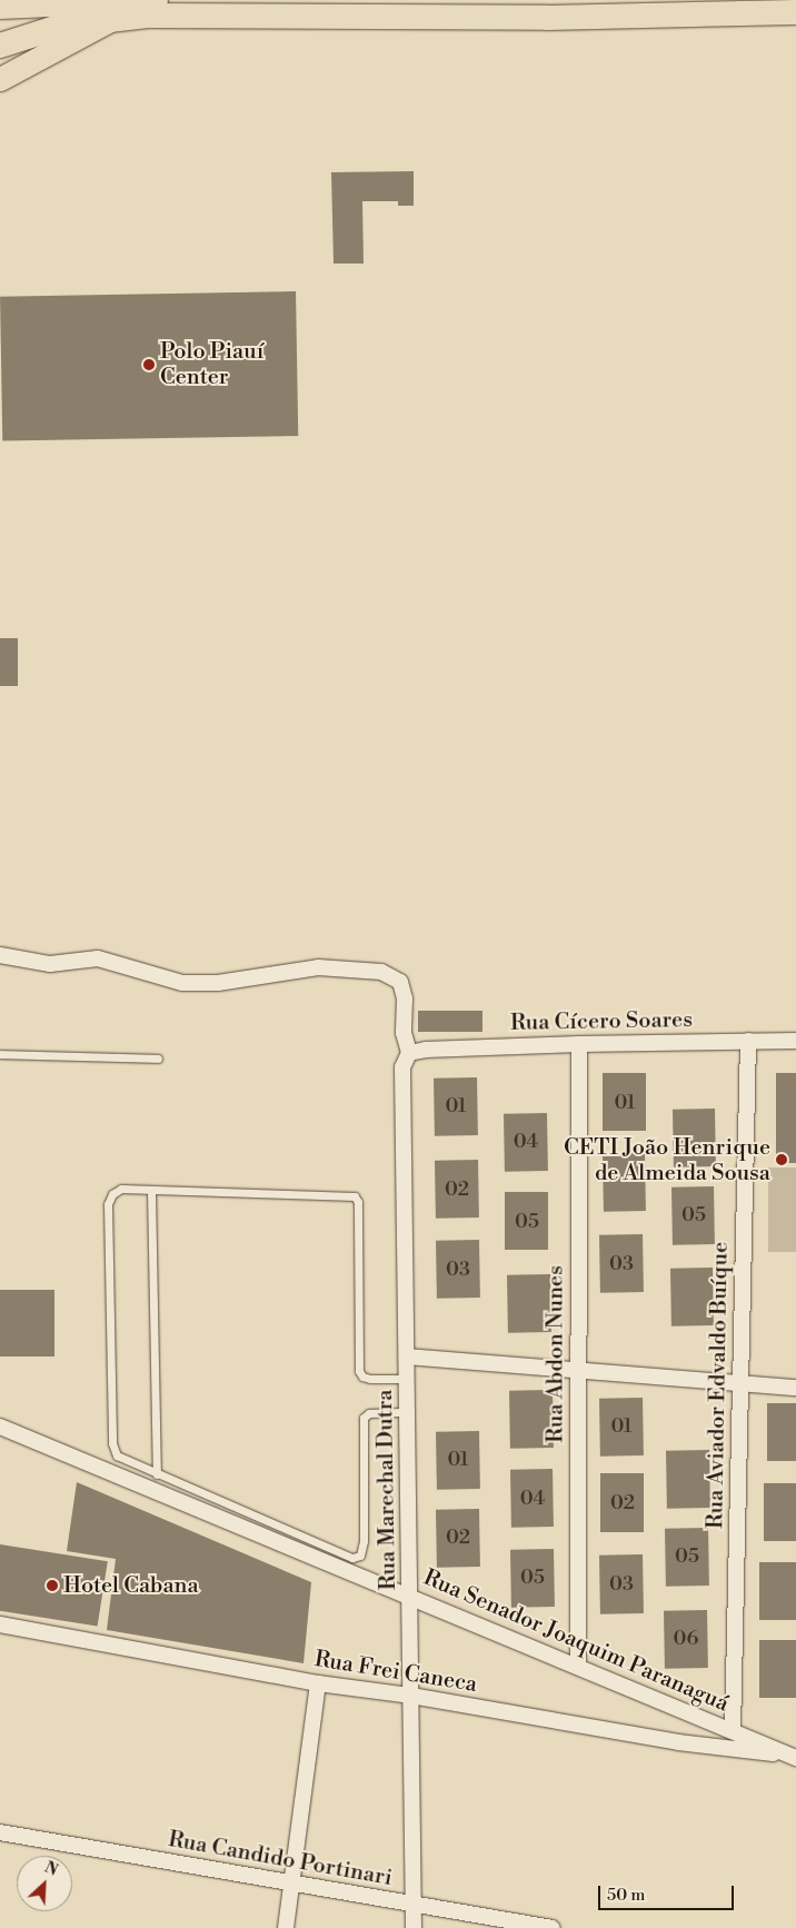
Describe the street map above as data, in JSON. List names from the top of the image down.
{
  "streets": {
    "street": [
      "Rua Cícero Soares",
      "Rua Abdon Nunes",
      "Rua Aviador Edvaldo Buíque",
      "Rua Marechal Dutra",
      "Rua Senador Joaquim Paranaguá",
      "Rua Frei Caneca",
      "Rua Candido Portinari"
    ]
  },
  "crossings": [
    ["Rua Cícero Soares", "Rua Abdon Nunes"],
    ["Rua Cícero Soares", "Rua Aviador Edvaldo Buíque"],
    ["Rua Cícero Soares", "Rua Marechal Dutra"],
    ["Rua Abdon Nunes", "Rua Senador Joaquim Paranaguá"],
    ["Rua Aviador Edvaldo Buíque", "Rua Senador Joaquim Paranaguá"],
    ["Rua Marechal Dutra", "Rua Senador Joaquim Paranaguá"],
    ["Rua Marechal Dutra", "Rua Frei Caneca"],
    ["Rua Marechal Dutra", "Rua Candido Portinari"],
    ["Rua Senador Joaquim Paranaguá", "Rua Frei Caneca"]
  ],
  "places": ["Polo Piauí Center", "CETI João Henrique de Almeida Sousa", "Hotel Cabana"],
  "house_numbers": [
    "01",
    "01",
    "04",
    "02",
    "05",
    "05",
    "03",
    "03",
    "01",
    "01",
    "04",
    "02",
    "02",
    "05",
    "05",
    "03",
    "06"
  ],
  "scale_bar": "50 m",
  "north": "top right"
}
